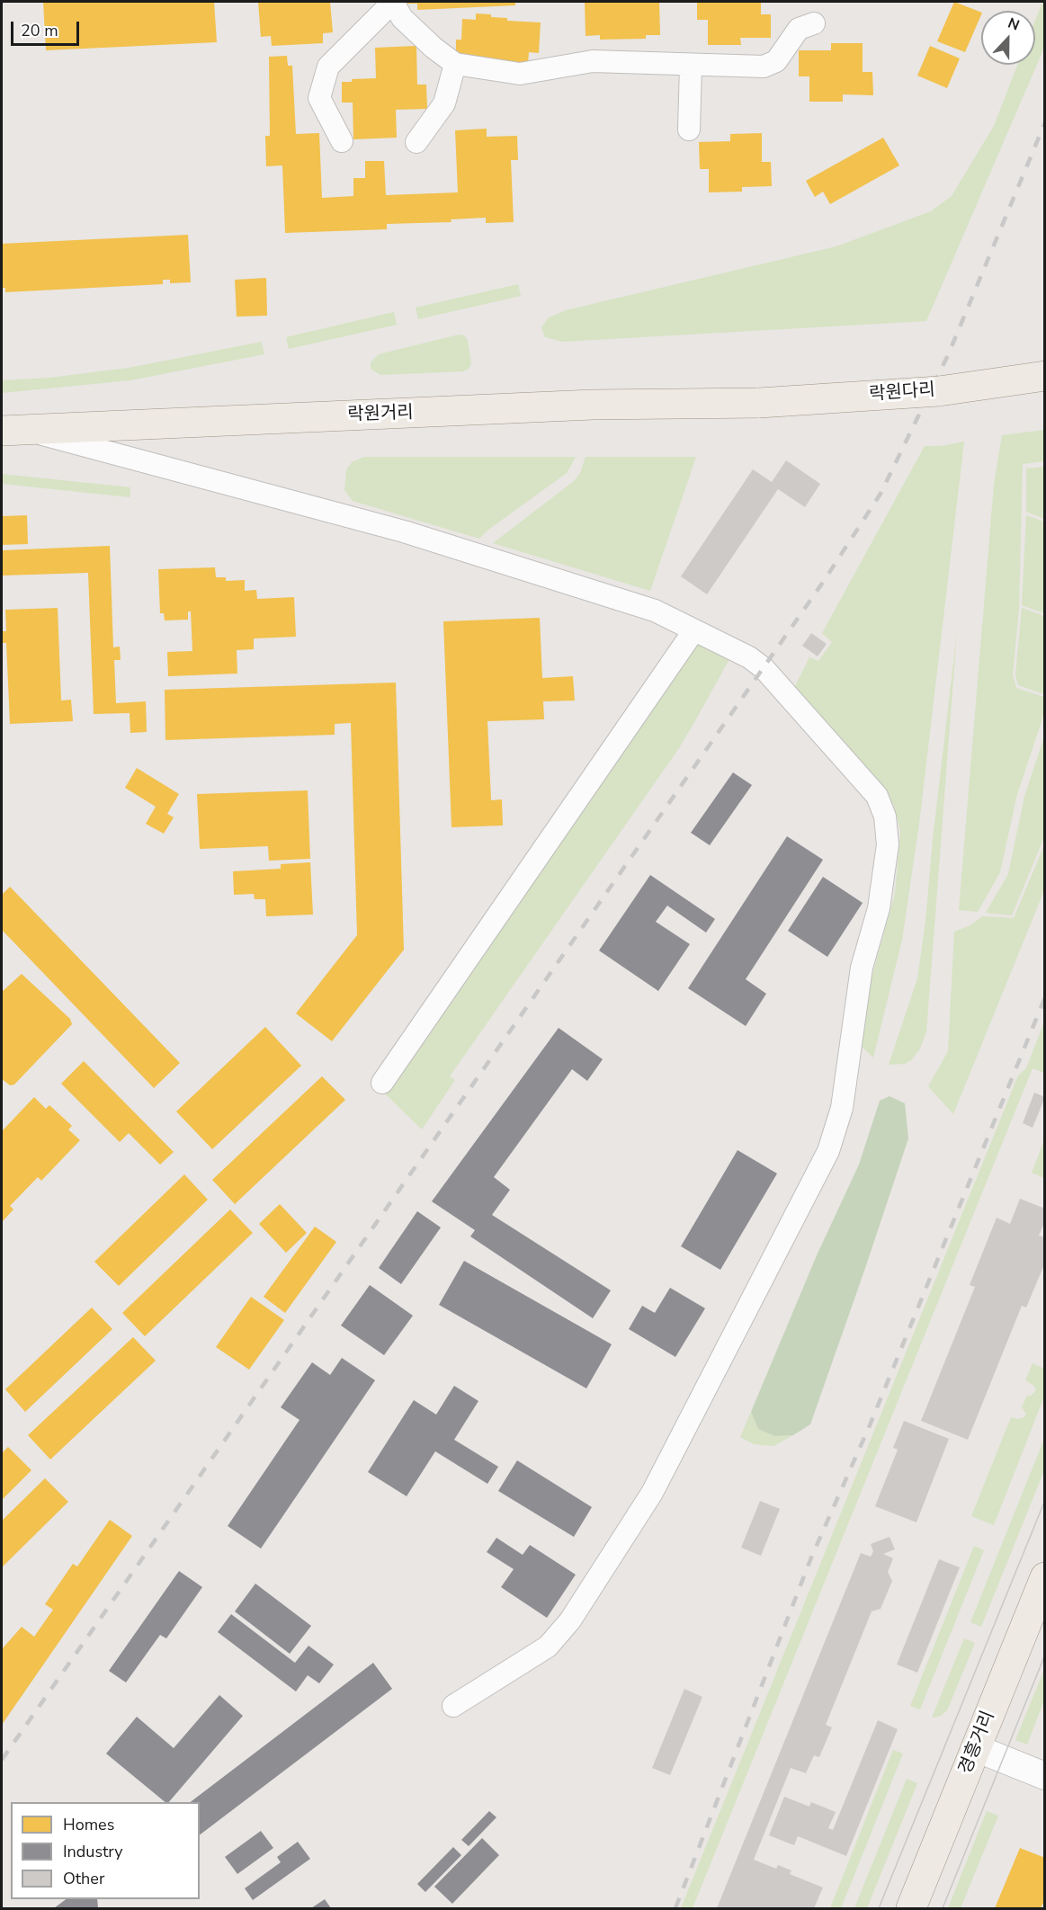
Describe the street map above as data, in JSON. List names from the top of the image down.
{
  "streets": {
    "main road": ["락원다리", "락원거리", "경흥거리"]
  },
  "crossings": [
    ["락원다리", "락원거리"]
  ],
  "legend": ["Homes", "Industry", "Other"],
  "scale_bar": "20 m",
  "north": "top"
}
